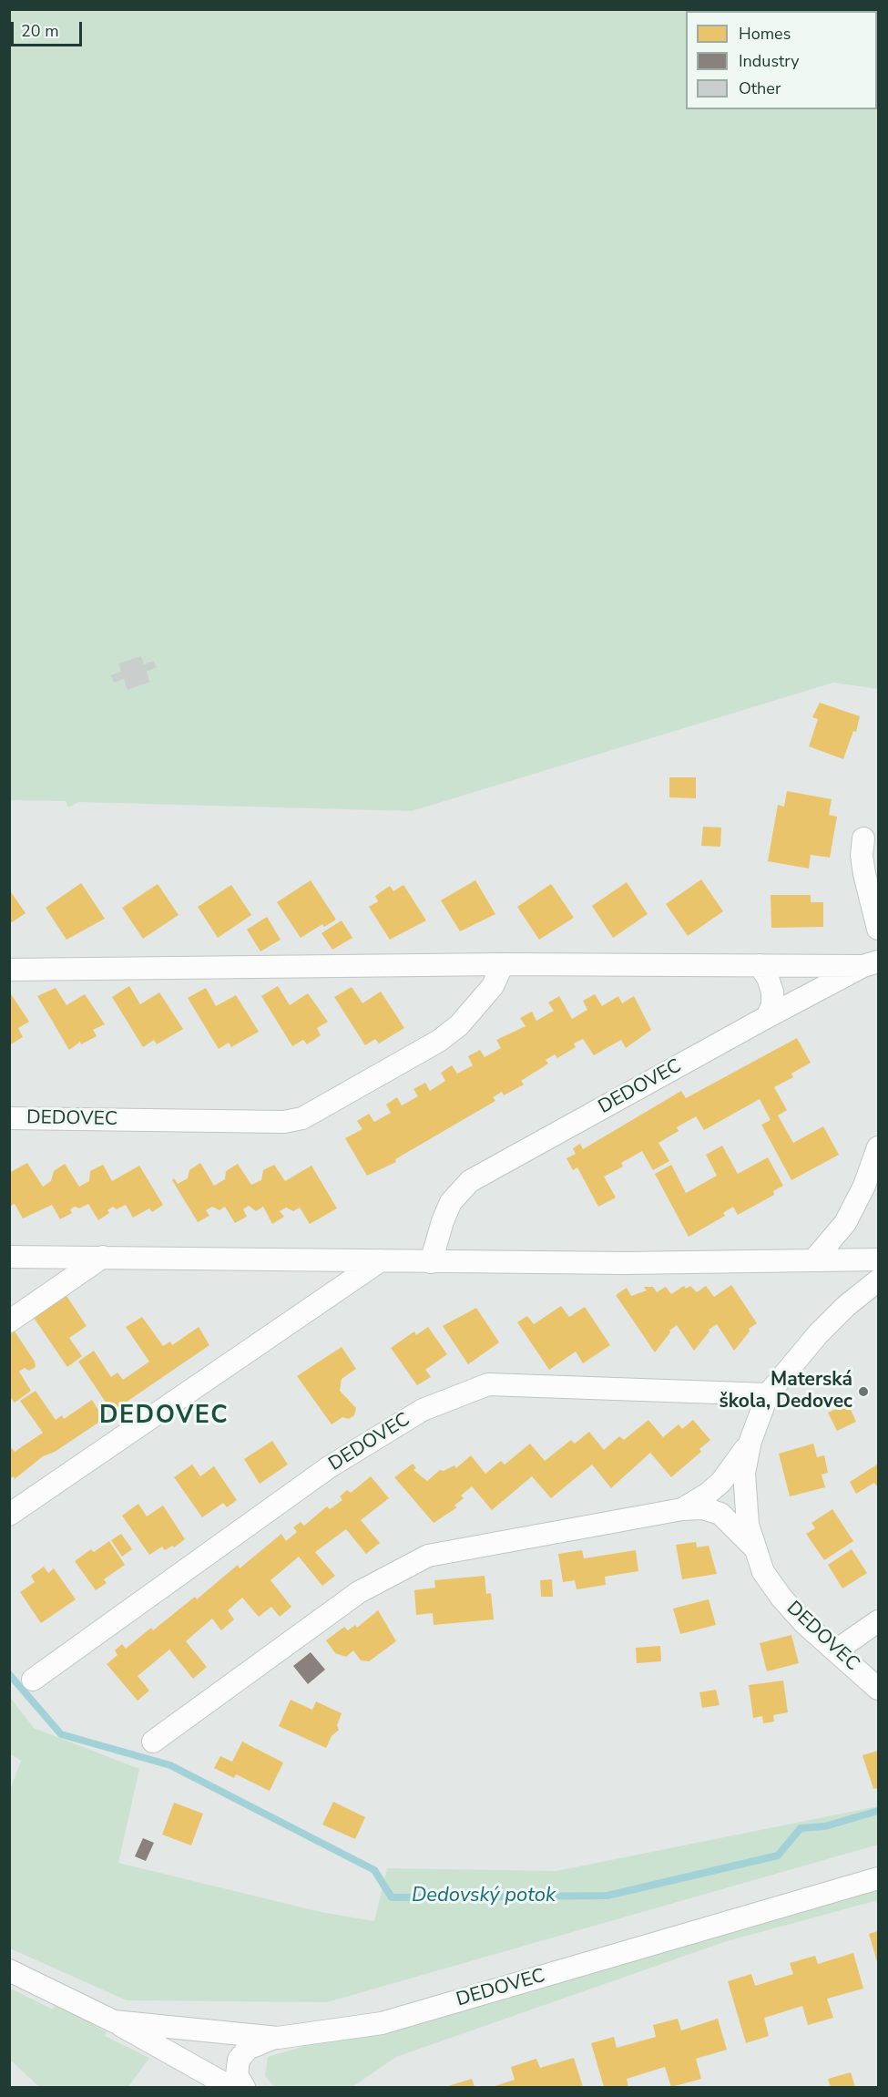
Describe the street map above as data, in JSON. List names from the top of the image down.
{
  "streets": {
    "street": ["DEDOVEC"]
  },
  "districts": ["DEDOVEC"],
  "water": ["Dedovský potok"],
  "places": ["Materská škola, Dedovec"],
  "legend": ["Homes", "Industry", "Other"],
  "scale_bar": "20 m"
}
